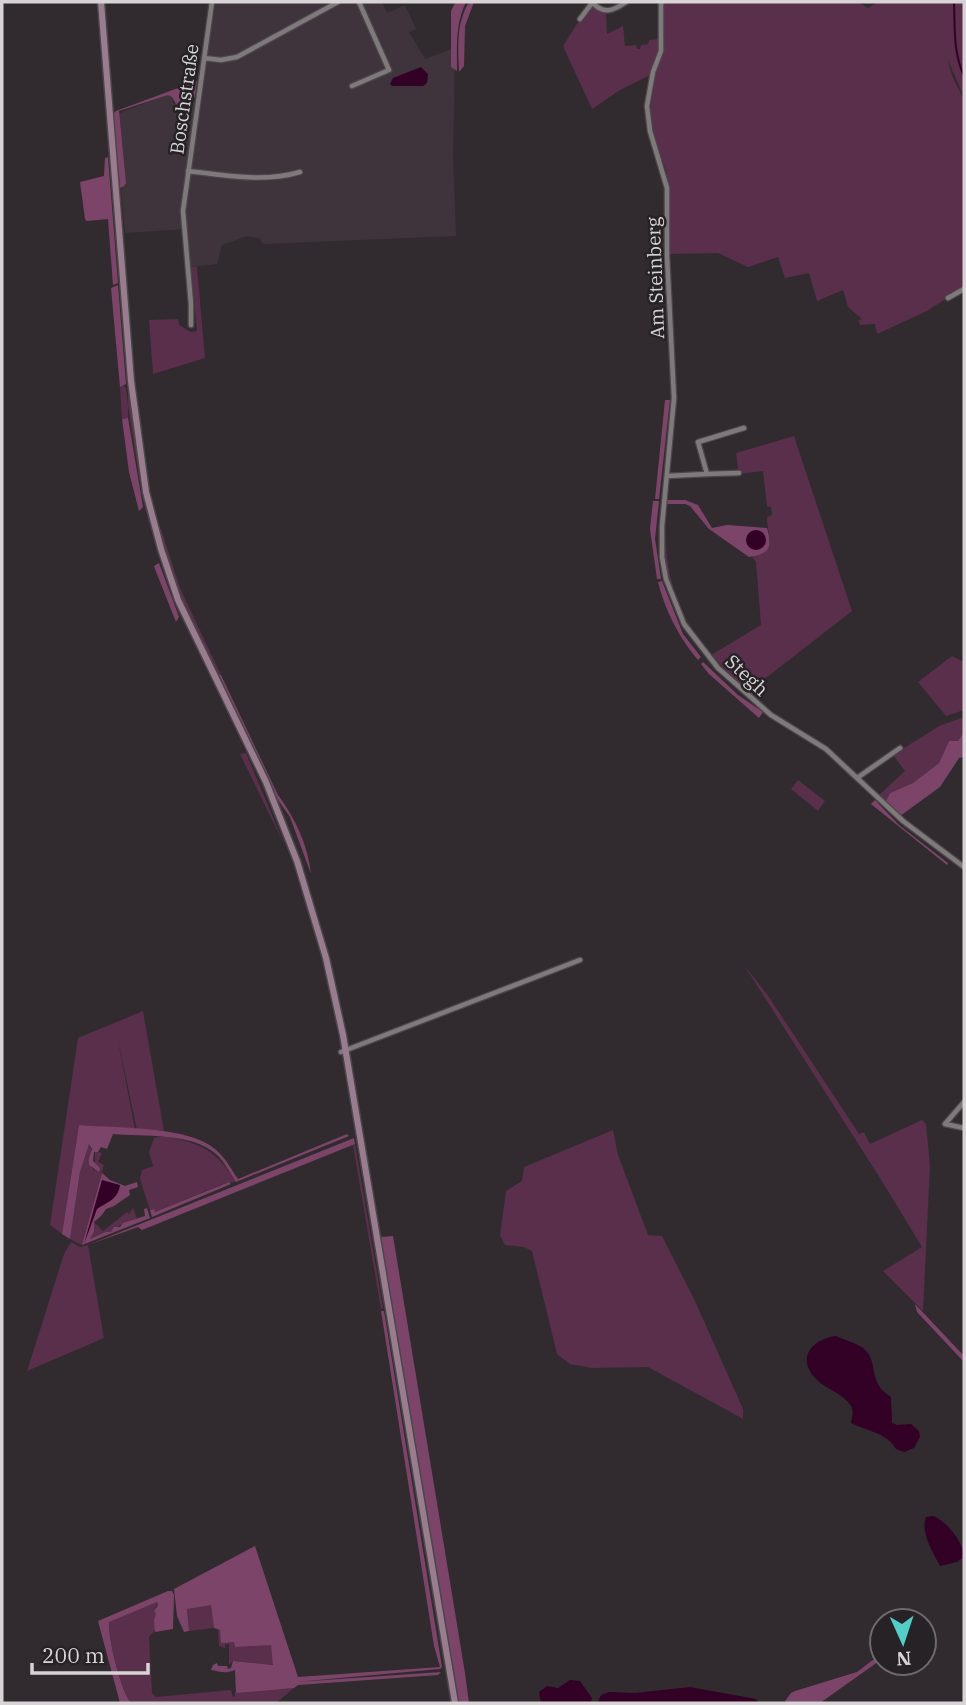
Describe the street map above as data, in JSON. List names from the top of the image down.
{
  "streets": {
    "street": ["Boschstraße", "Am Steinberg", "Stegh"]
  },
  "crossings": [
    ["Am Steinberg", "Stegh"]
  ],
  "scale_bar": "200 m",
  "north": "bottom"
}
